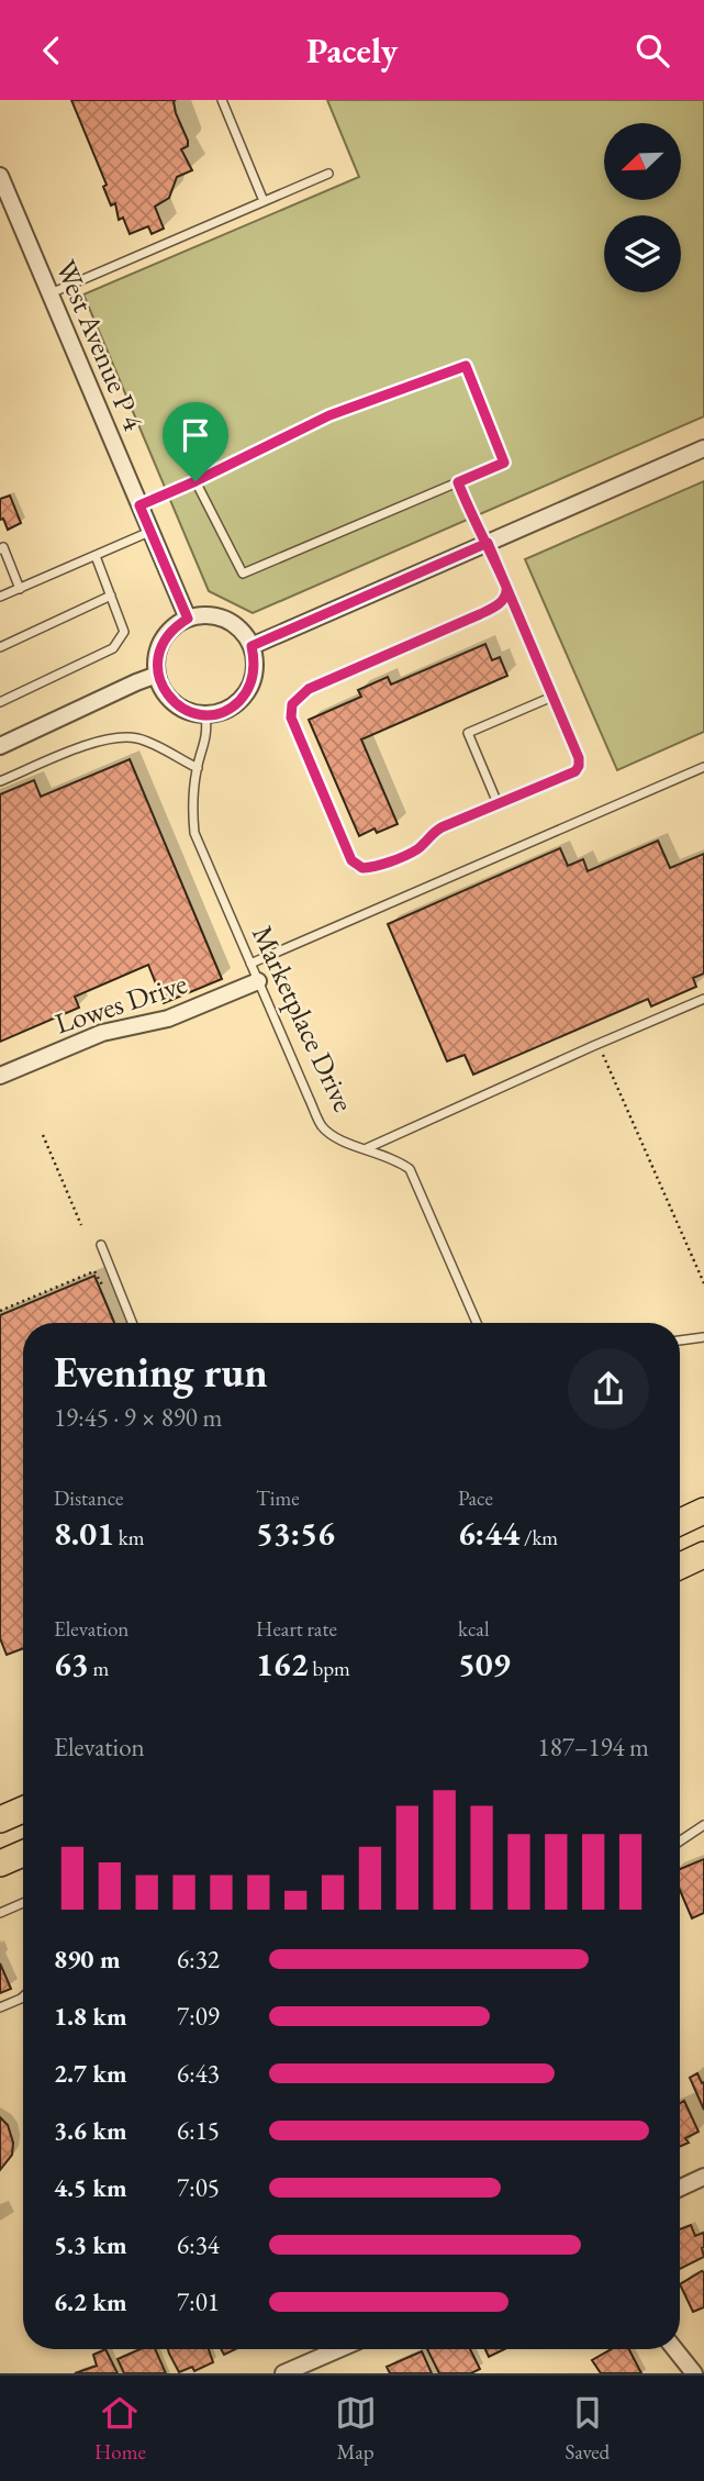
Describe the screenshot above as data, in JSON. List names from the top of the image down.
{
  "streets": {
    "street": ["West Avenue P 4", "Lowes Drive"],
    "lane": ["Marketplace Drive"]
  },
  "crossings": [
    ["West Avenue P 4", "Marketplace Drive"],
    ["Lowes Drive", "Marketplace Drive"]
  ],
  "north": "bottom left",
  "page": {
    "header": "Pacely",
    "heading": ["Evening run", "19:45 · 9 × 890 m"],
    "stats": [
      ["Distance", "8.01 km"],
      ["Time", "53:56"],
      ["Pace", "6:44 /km"],
      ["Elevation", "63 m"],
      ["Heart rate", "162 bpm"],
      ["kcal", "509"]
    ],
    "chart": ["Elevation", "187–194 m"],
    "list": [
      {
        "name": "890 m",
        "note": "6:32"
      },
      {
        "name": "1.8 km",
        "note": "7:09"
      },
      {
        "name": "2.7 km",
        "note": "6:43"
      },
      {
        "name": "3.6 km",
        "note": "6:15"
      },
      {
        "name": "4.5 km",
        "note": "7:05"
      },
      {
        "name": "5.3 km",
        "note": "6:34"
      },
      {
        "name": "6.2 km",
        "note": "7:01"
      }
    ],
    "tabs": ["Home", "Map", "Saved"]
  }
}
